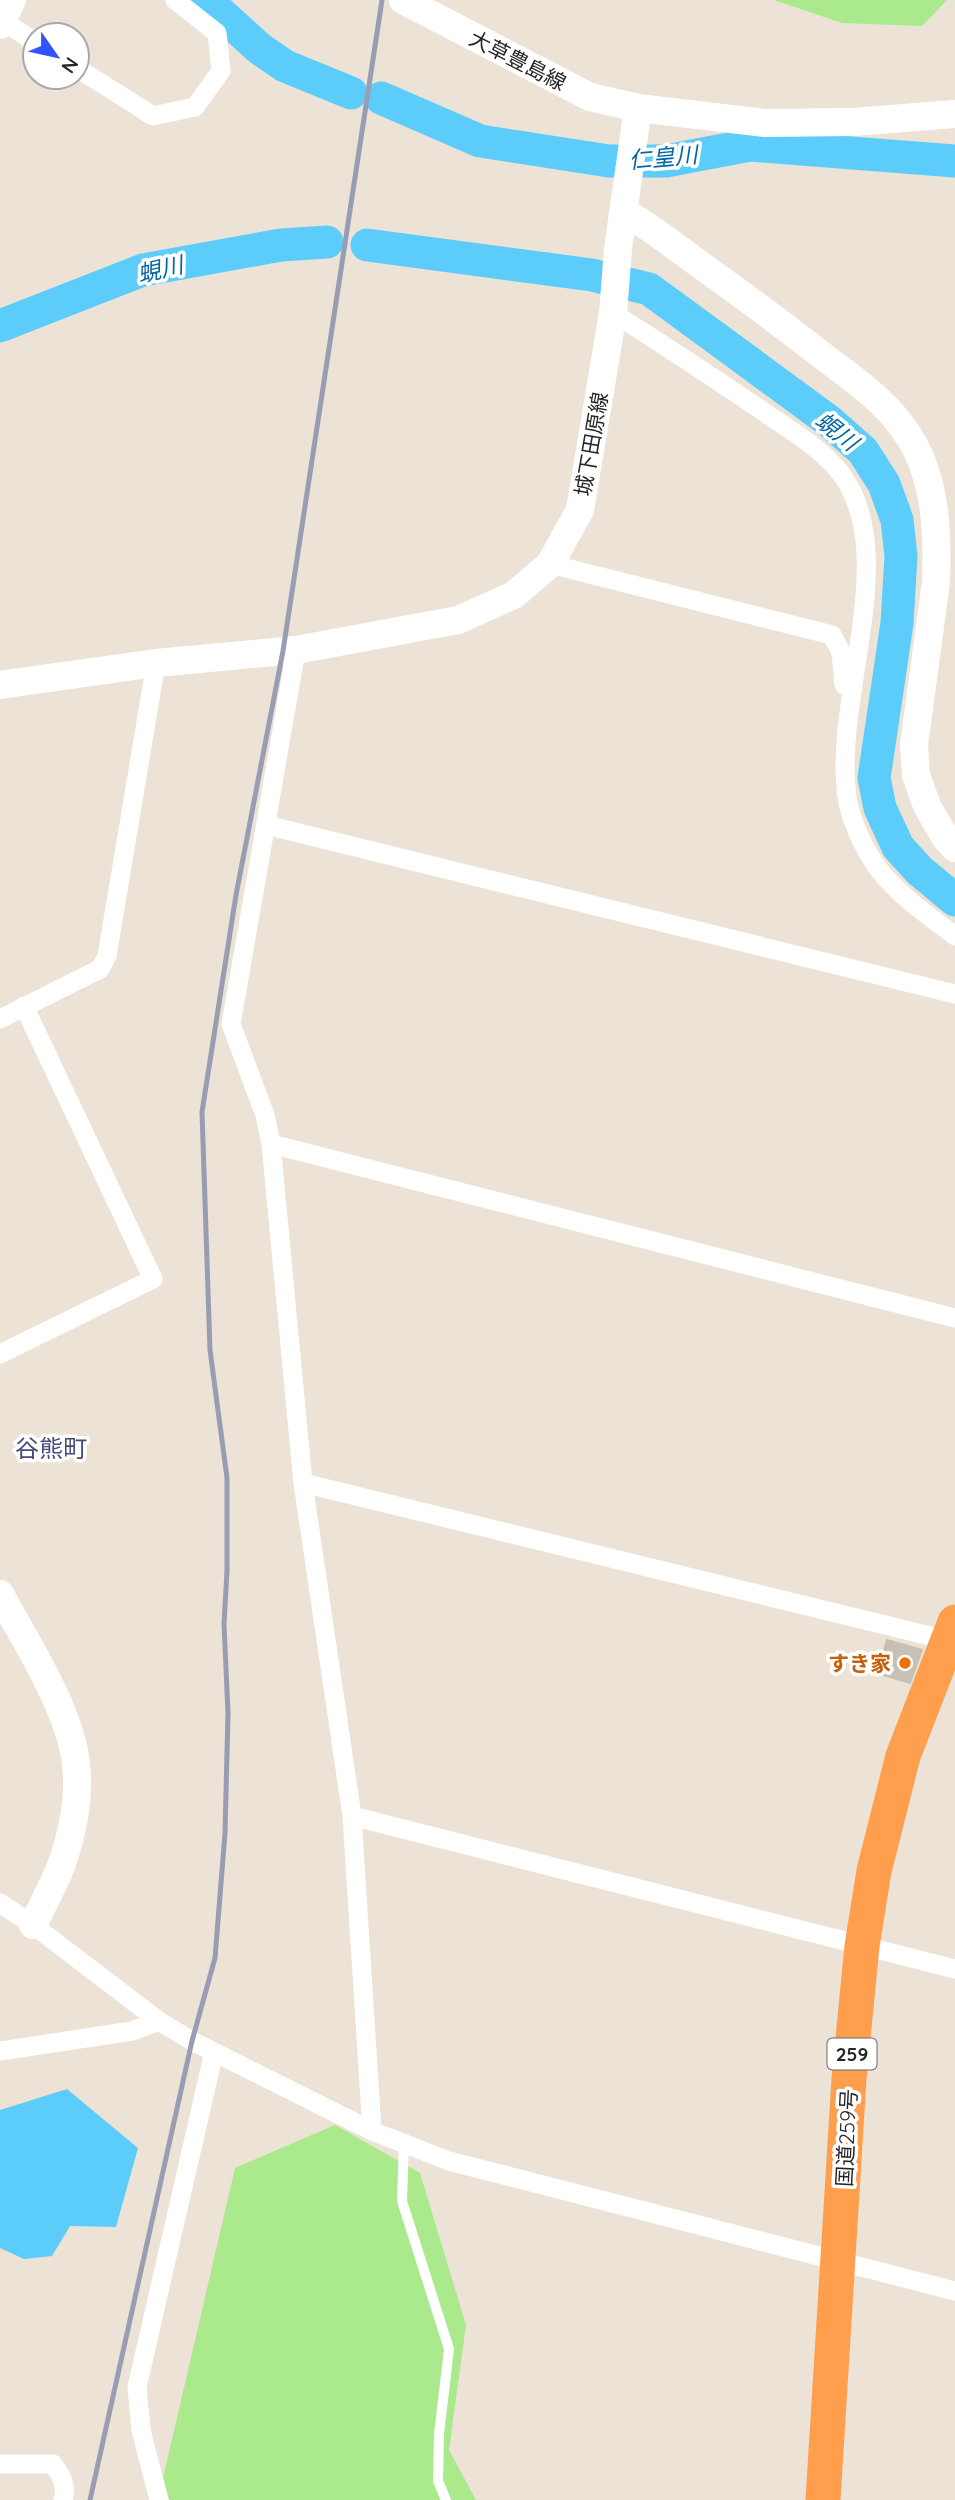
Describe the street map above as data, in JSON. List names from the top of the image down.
{
  "streets": {
    "highway": ["259", "国道259号"],
    "main road": ["大草豊島線", "城下田原線"]
  },
  "crossings": [
    ["大草豊島線", "城下田原線"]
  ],
  "districts": ["谷熊町"],
  "water": ["仁皇川", "蜆川"],
  "places": ["すき家"],
  "north": "bottom right"
}
